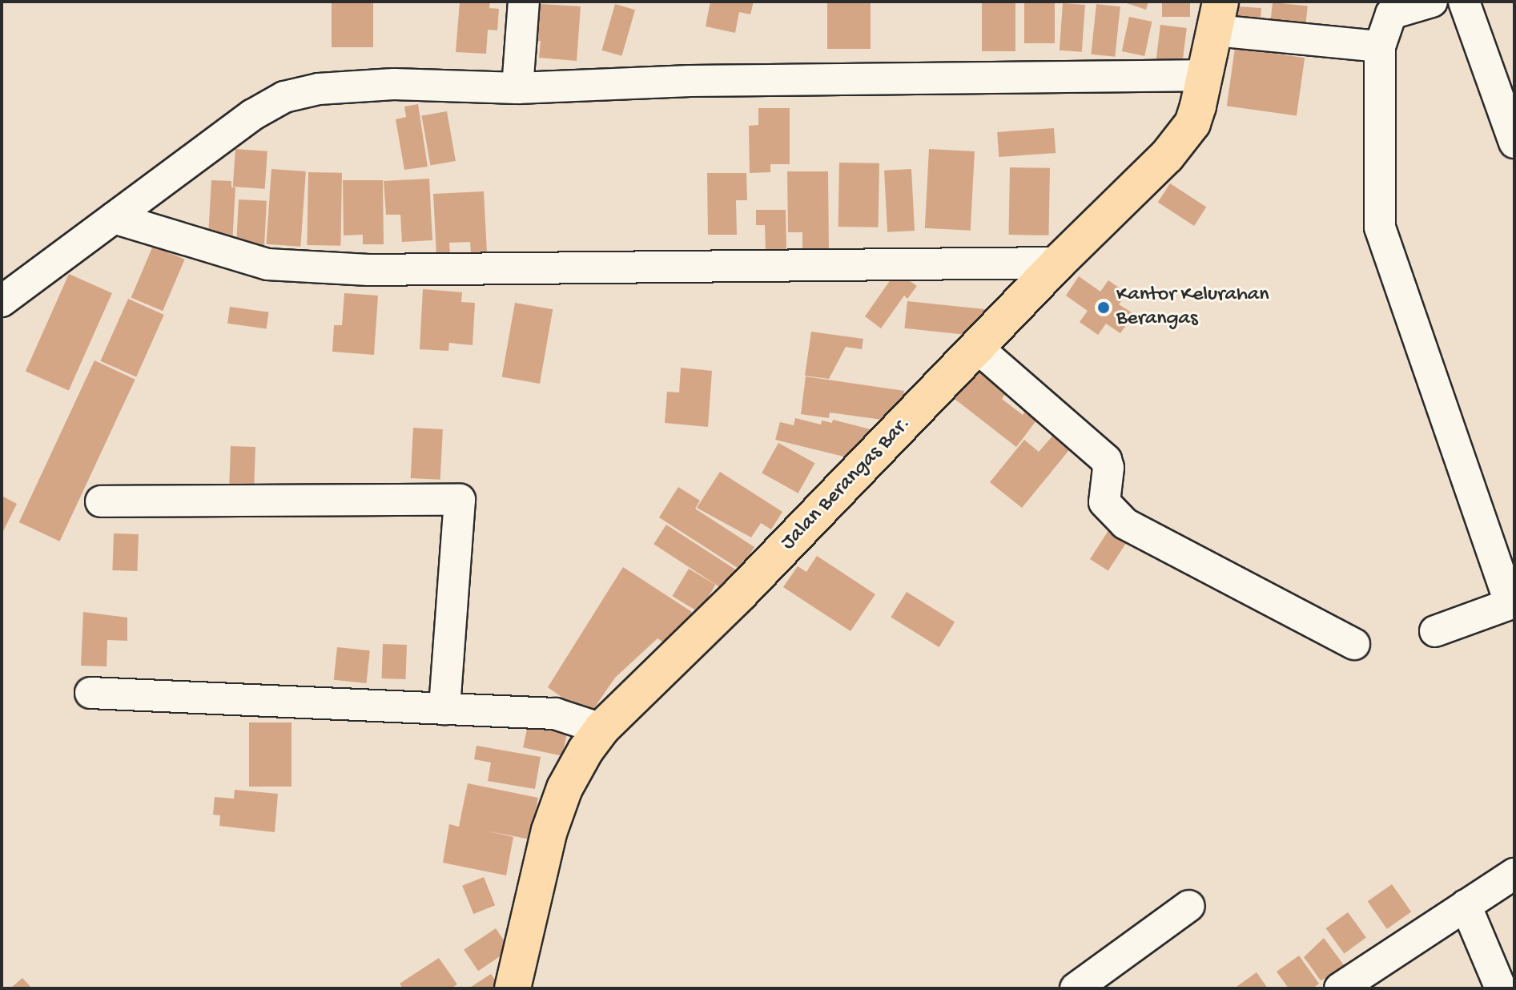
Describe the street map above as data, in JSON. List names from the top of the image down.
{
  "streets": {
    "main road": ["Jalan Berangas Bar."]
  },
  "places": ["Kantor Kelurahan Berangas"]
}
